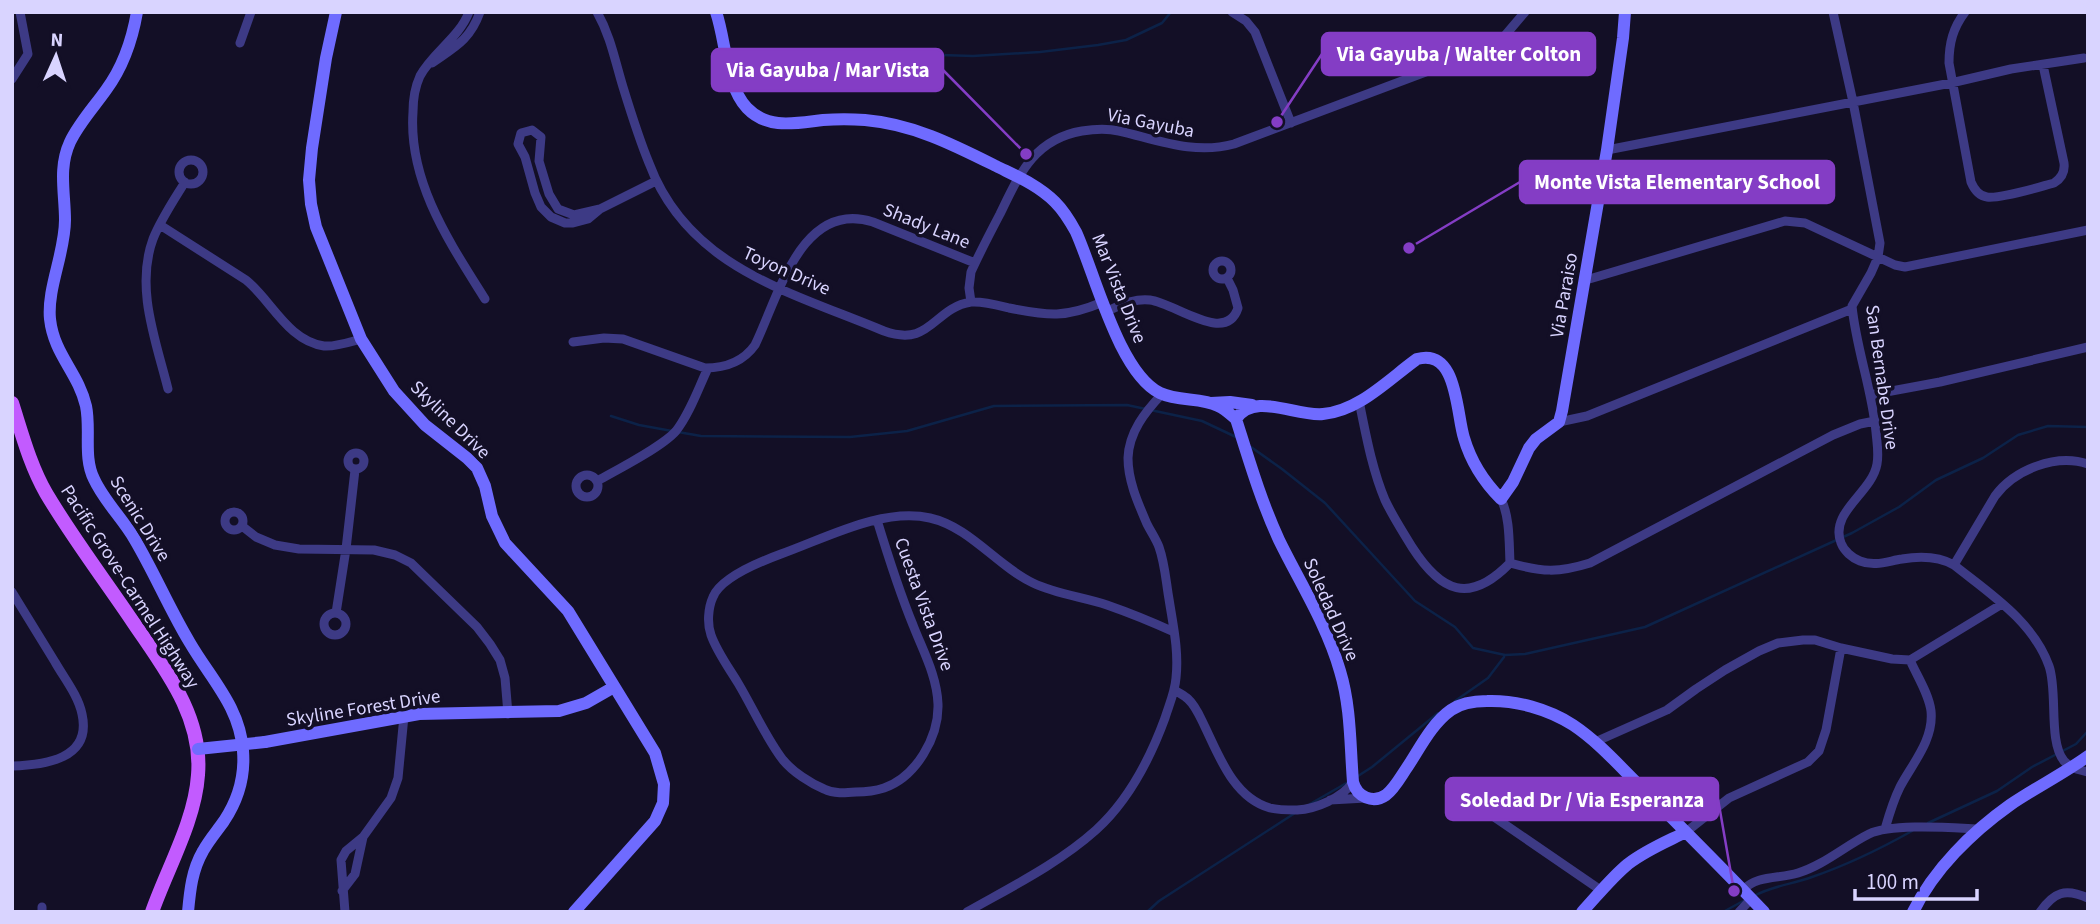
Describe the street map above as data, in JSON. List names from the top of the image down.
{
  "streets": {
    "main road": ["Pacific Grove-Carmel Highway"],
    "street": [
      "Via Gayuba",
      "Shady Lane",
      "Toyon Drive",
      "Mar Vista Drive",
      "Via Paraiso",
      "San Bernabe Drive",
      "Skyline Drive",
      "Scenic Drive",
      "Cuesta Vista Drive",
      "Soledad Drive",
      "Skyline Forest Drive"
    ]
  },
  "crossings": [
    ["Via Gayuba", "Shady Lane"],
    ["Via Gayuba", "Toyon Drive"],
    ["Via Gayuba", "Mar Vista Drive"],
    ["Shady Lane", "Toyon Drive"],
    ["Skyline Drive", "Skyline Forest Drive"],
    ["Pacific Grove-Carmel Highway", "Skyline Forest Drive"]
  ],
  "places": [
    "Via Gayuba / Walter Colton",
    "Via Gayuba / Mar Vista",
    "Monte Vista Elementary School",
    "Soledad Dr / Via Esperanza"
  ],
  "scale_bar": "100 m",
  "north": "top"
}
